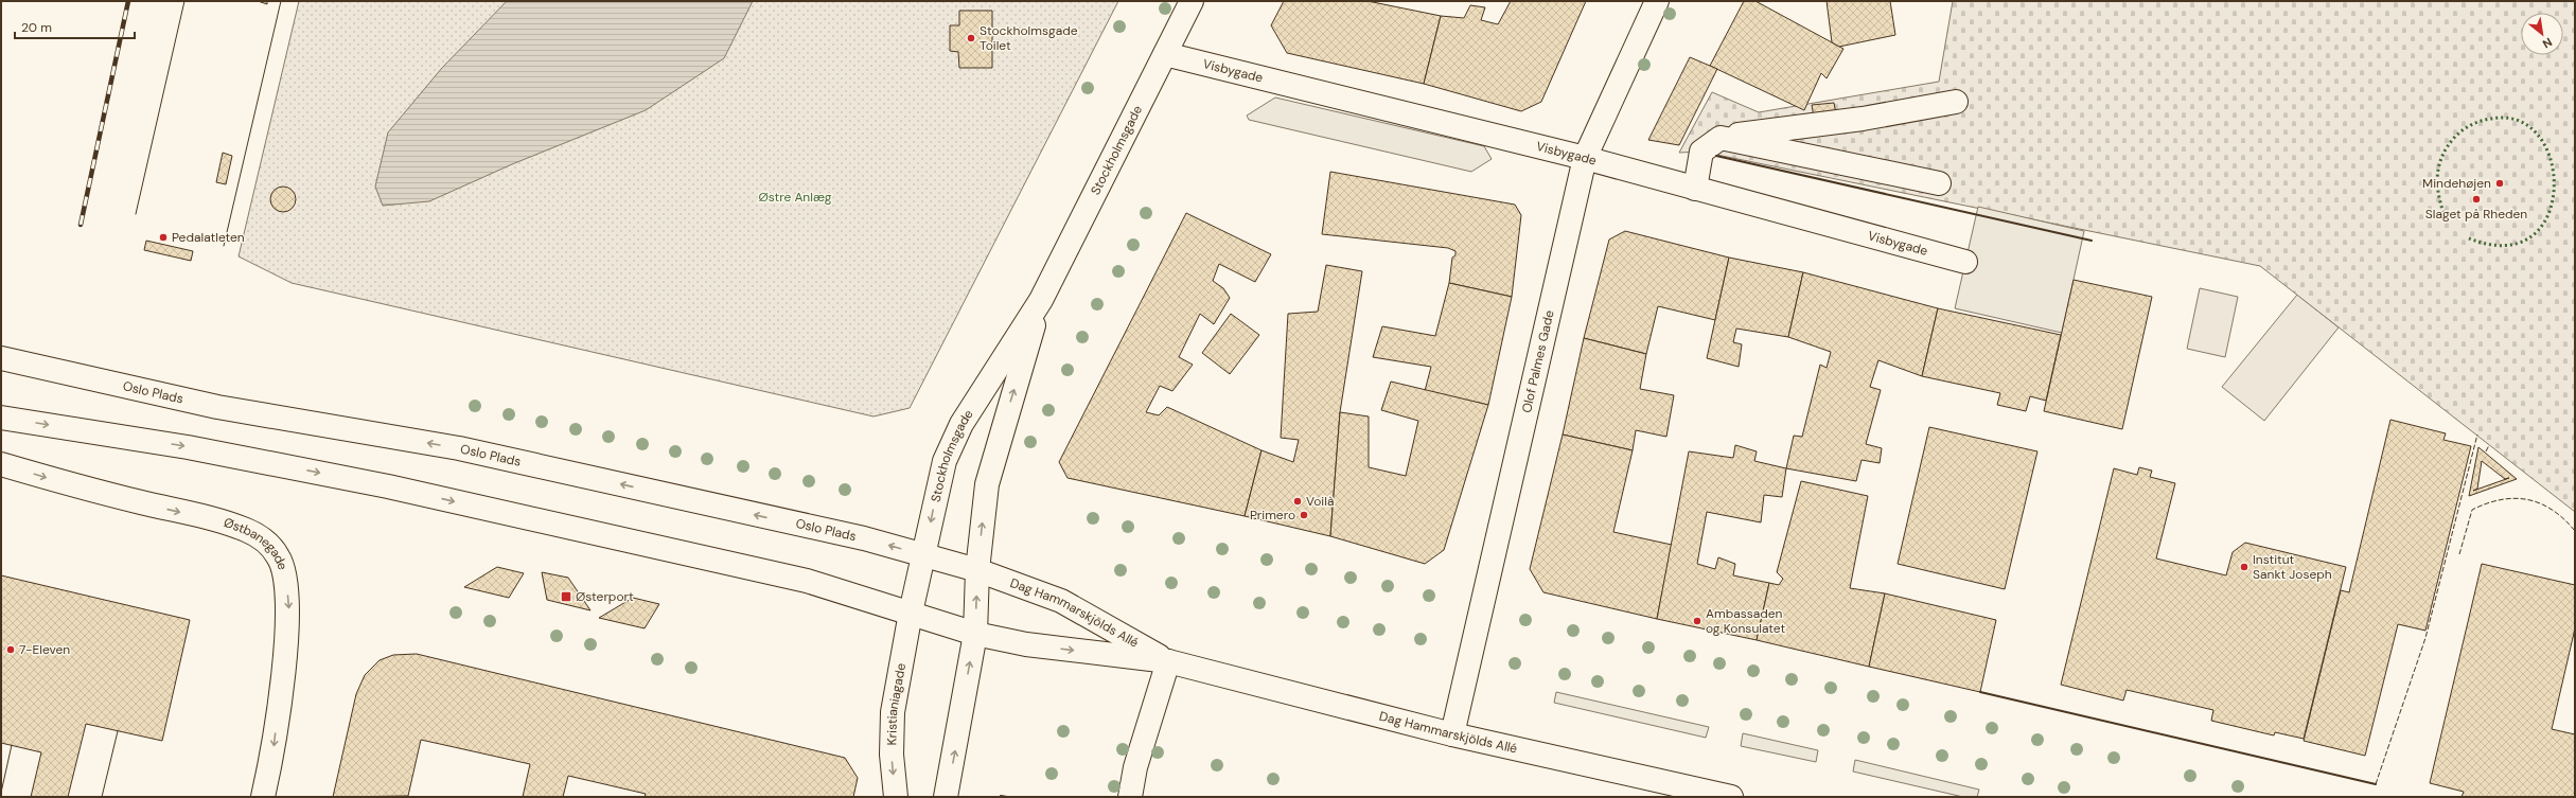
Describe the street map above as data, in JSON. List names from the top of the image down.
{
  "streets": {
    "street": [
      "Visbygade",
      "Stockholmsgade",
      "Olof Palmes Gade",
      "Oslo Plads",
      "Østbanegade",
      "Dag Hammarskjölds Allé",
      "Kristianiagade"
    ]
  },
  "crossings": [
    ["Visbygade", "Stockholmsgade"],
    ["Visbygade", "Olof Palmes Gade"],
    ["Stockholmsgade", "Oslo Plads"],
    ["Stockholmsgade", "Dag Hammarskjölds Allé"],
    ["Stockholmsgade", "Kristianiagade"],
    ["Olof Palmes Gade", "Dag Hammarskjölds Allé"],
    ["Oslo Plads", "Dag Hammarskjölds Allé"]
  ],
  "one_way": ["Kristianiagade"],
  "parks": ["Østre Anlæg"],
  "places": {
    "other": [
      "Stockholmsgade Toilet",
      "Mindehøjen",
      "Slaget på Rheden",
      "Pedalatleten",
      "Voilà",
      "Primero",
      "Institut Sankt Joseph",
      "Ambassaden og Konsulatet",
      "7-Eleven"
    ],
    "transit": ["Østerport"]
  },
  "scale_bar": "20 m",
  "north": "bottom right"
}
